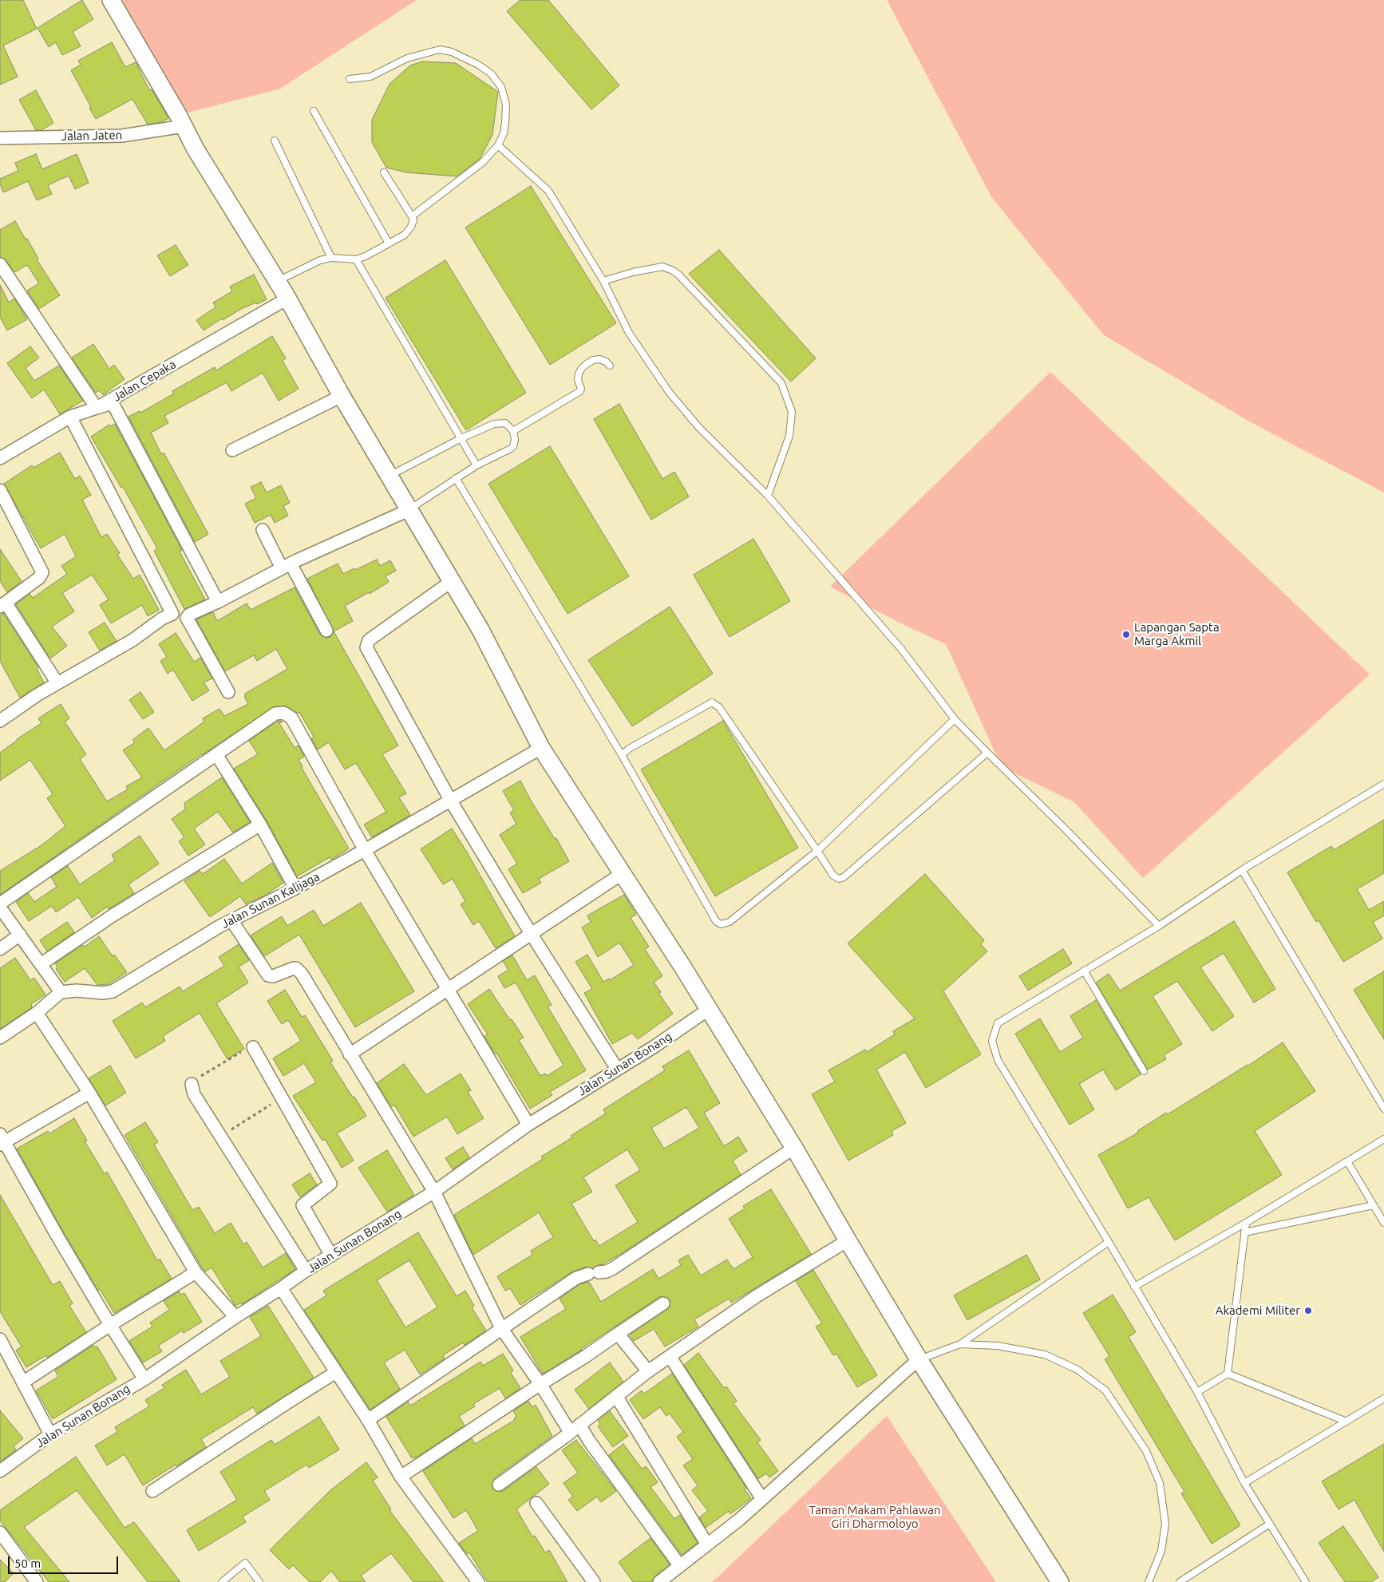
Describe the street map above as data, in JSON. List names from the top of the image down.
{
  "streets": {
    "street": [
      "Jalan Jaten",
      "Jalan Cepaka",
      "Jalan Sunan Kalijaga",
      "Jalan Sunan Bonang"
    ]
  },
  "parks": ["Taman Makam Pahlawan Giri Dharmoloyo"],
  "places": ["Lapangan Sapta Marga Akmil", "Akademi Militer"],
  "scale_bar": "50 m"
}
